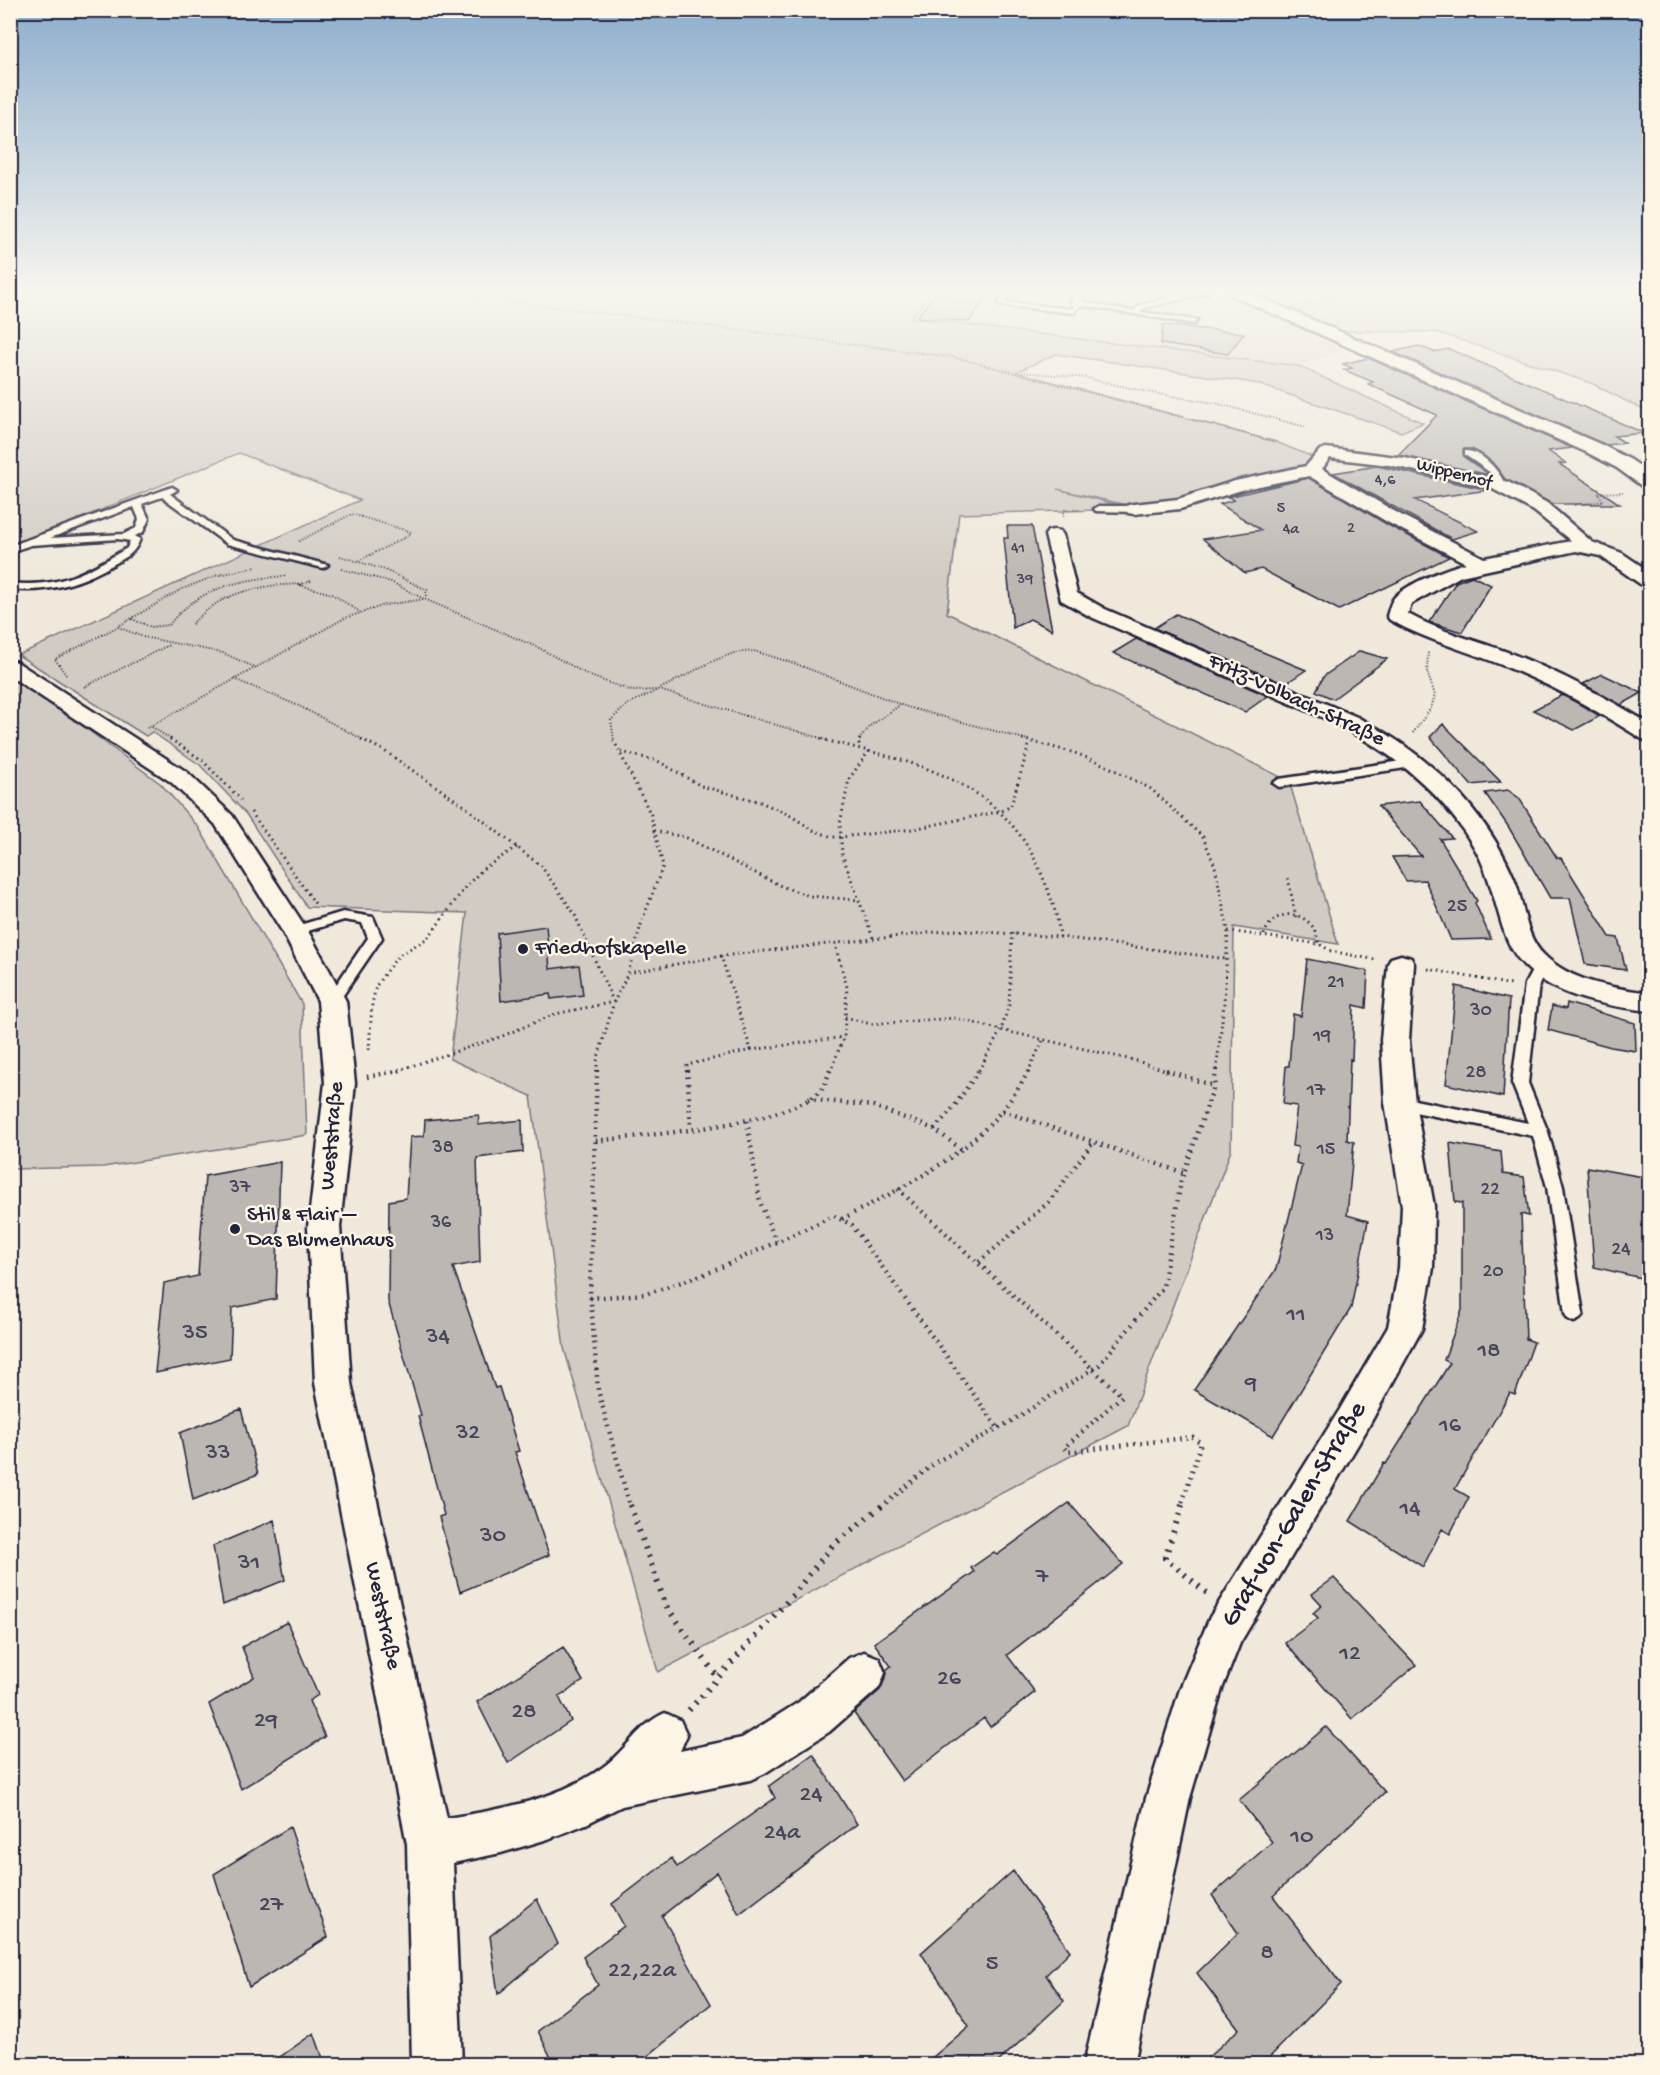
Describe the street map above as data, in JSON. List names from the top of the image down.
{
  "streets": {
    "street": [
      "Wipperhof",
      "Fritz-Volbach-Straße",
      "Weststraße",
      "Graf-von-Galen-Straße"
    ]
  },
  "places": ["Friedhofskapelle", "Stil & Flair – Das Blumenhaus"],
  "house_numbers": [
    "4,6",
    "5",
    "2",
    "4a",
    "41",
    "39",
    "25",
    "21",
    "30",
    "19",
    "28",
    "17",
    "38",
    "15",
    "37",
    "22",
    "36",
    "13",
    "24",
    "20",
    "11",
    "35",
    "34",
    "18",
    "9",
    "16",
    "32",
    "33",
    "14",
    "30",
    "31",
    "7",
    "12",
    "26",
    "28",
    "29",
    "24",
    "24a",
    "10",
    "27",
    "8",
    "5",
    "22,22a"
  ]
}
